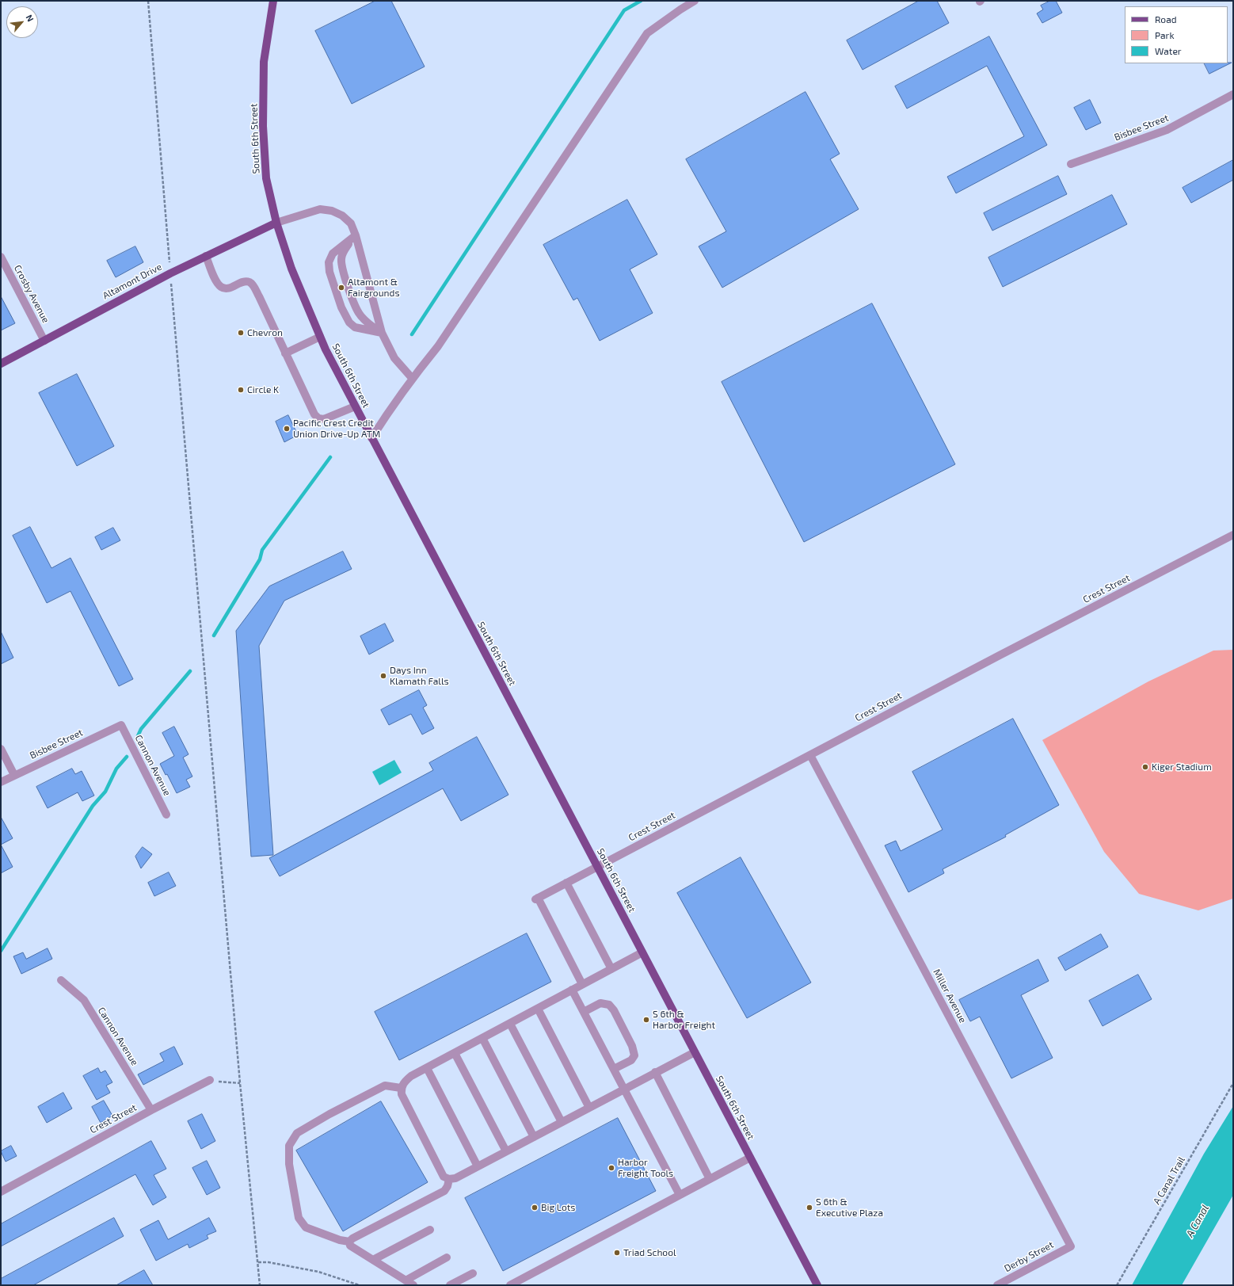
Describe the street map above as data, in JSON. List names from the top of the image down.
{
  "streets": {
    "main road": ["South 6th Street", "Altamont Drive"],
    "street": [
      "Bisbee Street",
      "Crosby Avenue",
      "Crest Street",
      "Cannon Avenue",
      "Miller Avenue",
      "Derby Street"
    ],
    "path": ["A Canal Trail"]
  },
  "crossings": [
    ["Bisbee Street", "Cannon Avenue"],
    ["South 6th Street", "Altamont Drive"],
    ["South 6th Street", "Crest Street"],
    ["Altamont Drive", "Crosby Avenue"],
    ["Crest Street", "Cannon Avenue"],
    ["Crest Street", "Miller Avenue"],
    ["Miller Avenue", "Derby Street"]
  ],
  "water": ["A Canal"],
  "places": [
    "Altamont & Fairgrounds",
    "Chevron",
    "Circle K",
    "Pacific Crest Credit Union Drive-Up ATM",
    "Days Inn Klamath Falls",
    "Kiger Stadium",
    "S 6th & Harbor Freight",
    "Harbor Freight Tools",
    "Big Lots",
    "S 6th & Executive Plaza",
    "Triad School"
  ],
  "legend": ["Road", "Park", "Water"],
  "north": "top right"
}
